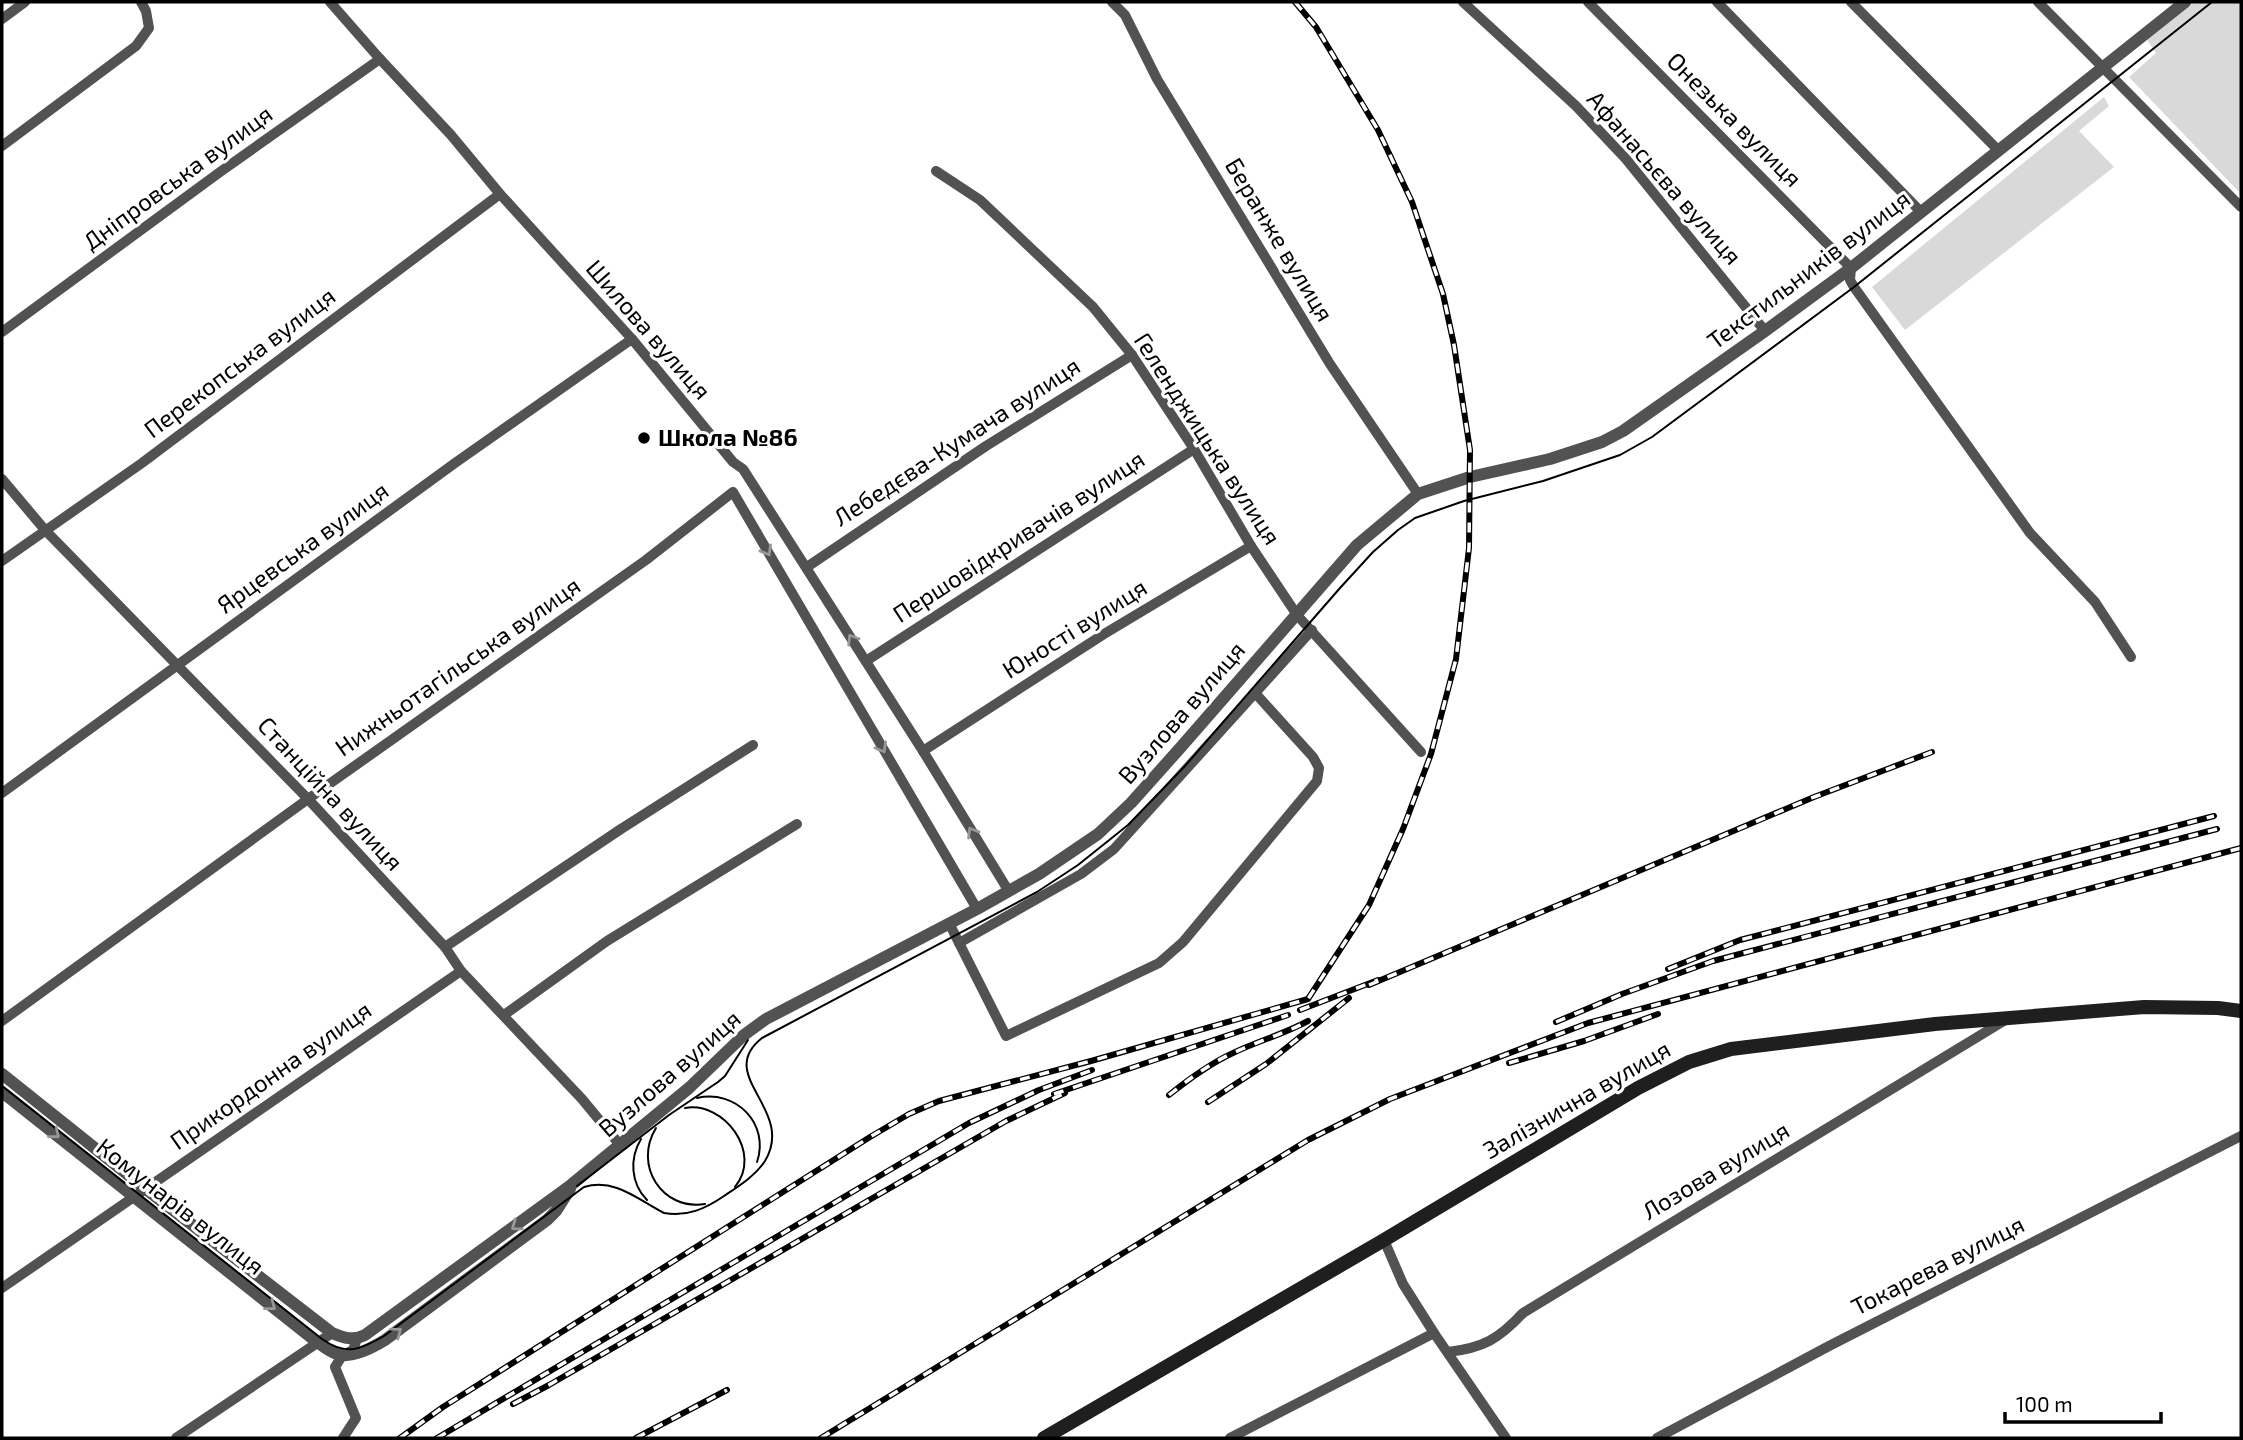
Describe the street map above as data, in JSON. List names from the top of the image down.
{
  "streets": {
    "main road": ["Залізнична вулиця"],
    "street": [
      "Онезька вулиця",
      "Дніпровська вулиця",
      "Афанасьєва вулиця",
      "Беранже вулиця",
      "Текстильників вулиця",
      "Шилова вулиця",
      "Перекопська вулиця",
      "Геленджицька вулиця",
      "Лебедєва-Кумача вулиця",
      "Першовідкривачів вулиця",
      "Ярцевська вулиця",
      "Юності вулиця",
      "Нижньотагільська вулиця",
      "Вузлова вулиця",
      "Станційна вулиця",
      "Прикордонна вулиця",
      "Лозова вулиця",
      "Комунарів вулиця",
      "Токарева вулиця"
    ]
  },
  "crossings": [
    ["Онезька вулиця", "Текстильників вулиця"],
    ["Дніпровська вулиця", "Шилова вулиця"],
    ["Афанасьєва вулиця", "Текстильників вулиця"],
    ["Беранже вулиця", "Текстильників вулиця"],
    ["Беранже вулиця", "Вузлова вулиця"],
    ["Текстильників вулиця", "Вузлова вулиця"],
    ["Шилова вулиця", "Перекопська вулиця"],
    ["Шилова вулиця", "Лебедєва-Кумача вулиця"],
    ["Шилова вулиця", "Першовідкривачів вулиця"],
    ["Шилова вулиця", "Ярцевська вулиця"],
    ["Шилова вулиця", "Юності вулиця"],
    ["Шилова вулиця", "Вузлова вулиця"],
    ["Перекопська вулиця", "Станційна вулиця"],
    ["Геленджицька вулиця", "Лебедєва-Кумача вулиця"],
    ["Геленджицька вулиця", "Першовідкривачів вулиця"],
    ["Геленджицька вулиця", "Юності вулиця"],
    ["Геленджицька вулиця", "Вузлова вулиця"],
    ["Ярцевська вулиця", "Станційна вулиця"],
    ["Нижньотагільська вулиця", "Вузлова вулиця"],
    ["Нижньотагільська вулиця", "Станційна вулиця"],
    ["Вузлова вулиця", "Станційна вулиця"],
    ["Вузлова вулиця", "Комунарів вулиця"],
    ["Станційна вулиця", "Прикордонна вулиця"],
    ["Прикордонна вулиця", "Комунарів вулиця"],
    ["Залізнична вулиця", "Лозова вулиця"]
  ],
  "places": ["Школа №86"],
  "scale_bar": "100 m"
}
